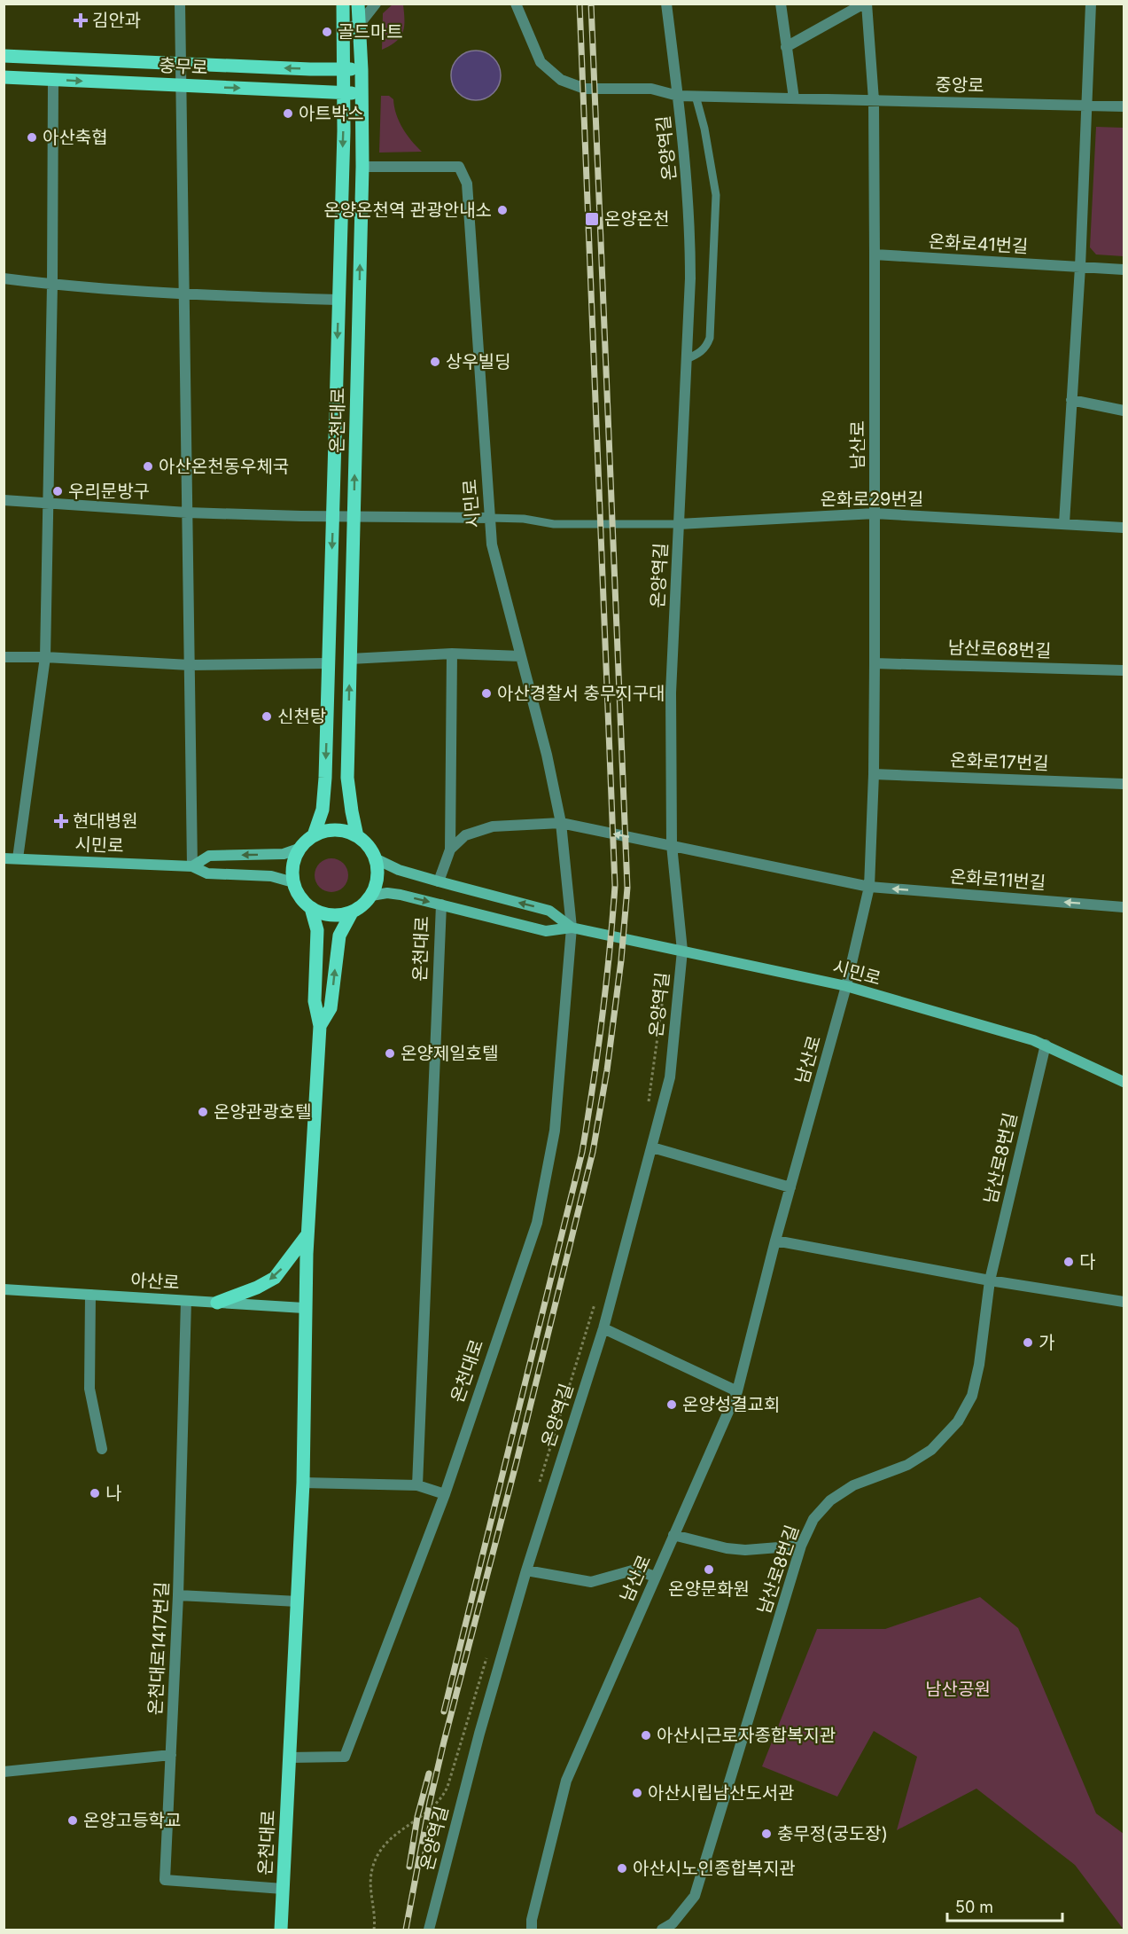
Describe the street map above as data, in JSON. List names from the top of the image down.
{
  "streets": {
    "main road": [
      "충무로",
      "온천대로",
      "시민로",
      "아산로"
    ],
    "street": [
      "중앙로",
      "온양역길",
      "온화로41번길",
      "남산로",
      "온화로29번길",
      "남산로68번길",
      "온화로17번길",
      "온화로11번길",
      "남산로8번길",
      "온천대로1417번길"
    ]
  },
  "crossings": [
    ["충무로", "온천대로"],
    ["중앙로", "온양역길"],
    ["중앙로", "남산로"],
    ["온양역길", "온화로29번길"],
    ["온양역길", "시민로"],
    ["온화로41번길", "남산로"],
    ["온천대로", "시민로"],
    ["온천대로", "아산로"],
    ["온천대로", "온천대로1417번길"],
    ["남산로", "온화로29번길"],
    ["남산로", "시민로"],
    ["남산로", "남산로68번길"],
    ["남산로", "온화로17번길"],
    ["남산로", "온화로11번길"],
    ["시민로", "남산로8번길"],
    ["아산로", "온천대로1417번길"]
  ],
  "one_way": ["온화로11번길"],
  "parks": ["남산공원"],
  "places": {
    "health": ["김안과", "현대병원"],
    "other": [
      "골드마트",
      "아트박스",
      "아산축협",
      "온양온천역 관광안내소",
      "상우빌딩",
      "아산온천동우체국",
      "우리문방구",
      "아산경찰서 충무지구대",
      "신천탕",
      "온양제일호텔",
      "온양관광호텔",
      "다",
      "가",
      "온양성결교회",
      "나",
      "온양문화원",
      "아산시근로자종합복지관",
      "아산시립남산도서관",
      "온양고등학교",
      "충무정(궁도장)",
      "아산시노인종합복지관"
    ],
    "transit": ["온양온천"]
  },
  "scale_bar": "50 m"
}
